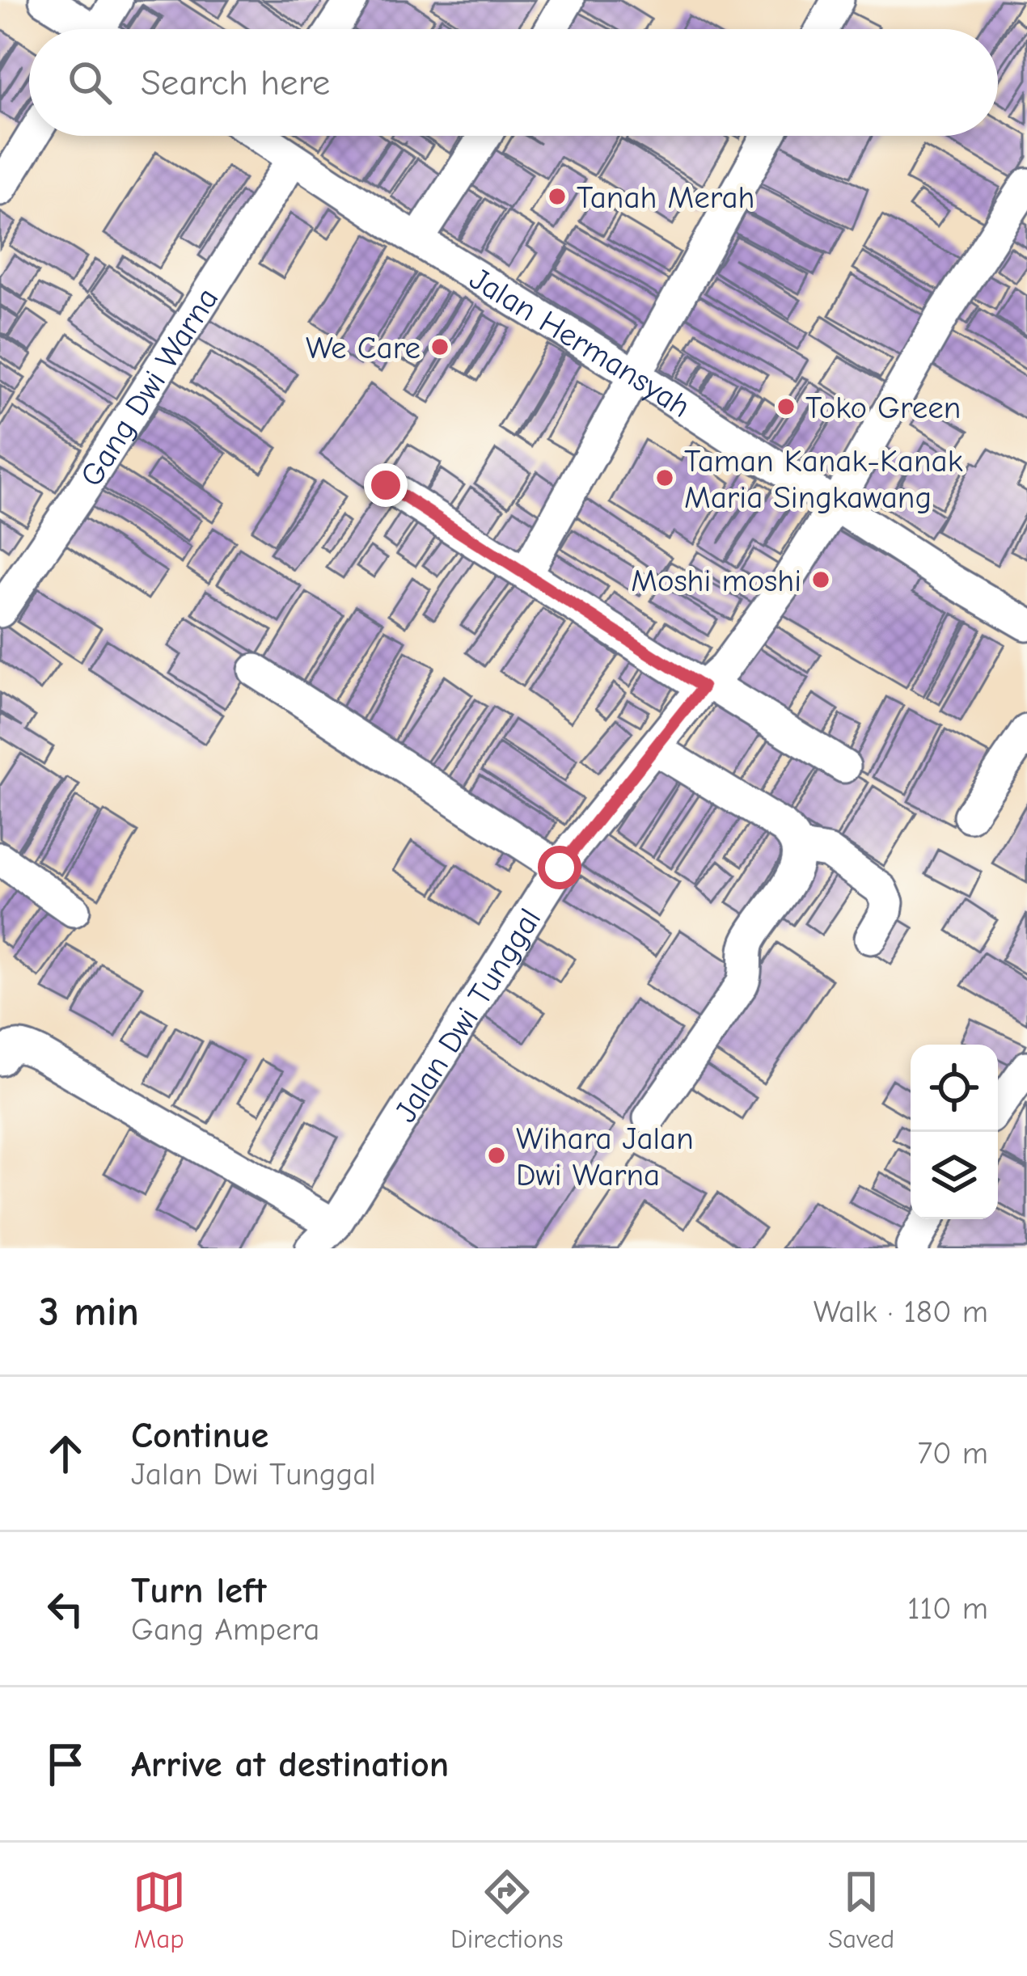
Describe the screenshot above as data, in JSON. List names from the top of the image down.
{
  "streets": {
    "street": ["Jalan Hermansyah", "Gang Dwi Warna", "Jalan Dwi Tunggal"]
  },
  "crossings": [
    ["Jalan Hermansyah", "Gang Dwi Warna"],
    ["Jalan Hermansyah", "Jalan Dwi Tunggal"]
  ],
  "places": [
    "Tanah Merah",
    "We Care",
    "Toko Green",
    "Taman Kanak-Kanak Maria Singkawang",
    "Moshi moshi",
    "Wihara Jalan Dwi Warna"
  ],
  "page": {
    "search": "Search here",
    "heading": ["3 min", "Walk · 180 m"],
    "list": [
      ["Continue", "Jalan Dwi Tunggal", "70 m"],
      ["Turn left", "Gang Ampera", "110 m"],
      "Arrive at destination"
    ],
    "nav": ["Map", "Directions", "Saved"]
  }
}
